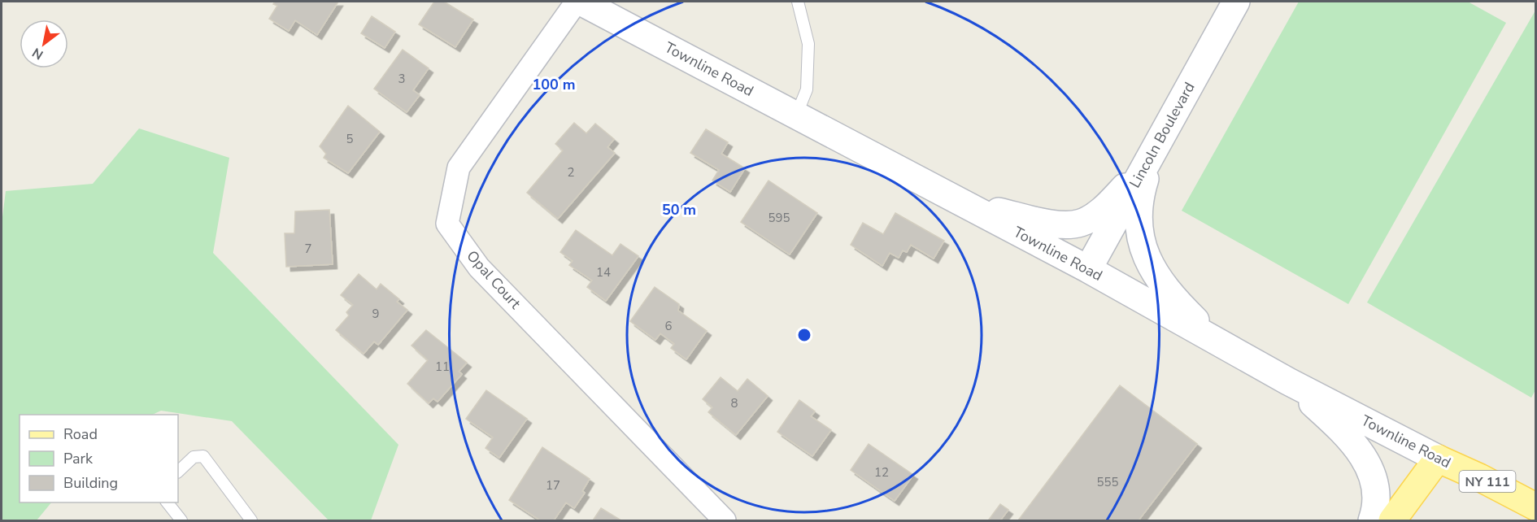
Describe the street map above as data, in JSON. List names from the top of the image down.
{
  "streets": {
    "main road": ["Townline Road", "NY 111"],
    "street": ["Lincoln Boulevard", "Opal Court"]
  },
  "crossings": [
    ["Townline Road", "Lincoln Boulevard"]
  ],
  "house_numbers": [
    "3",
    "5",
    "2",
    "595",
    "7",
    "14",
    "9",
    "6",
    "11",
    "8",
    "12",
    "555",
    "17"
  ],
  "legend": ["Road", "Park", "Building"],
  "north": "bottom left",
  "rings": ["100 m", "50 m"]
}
